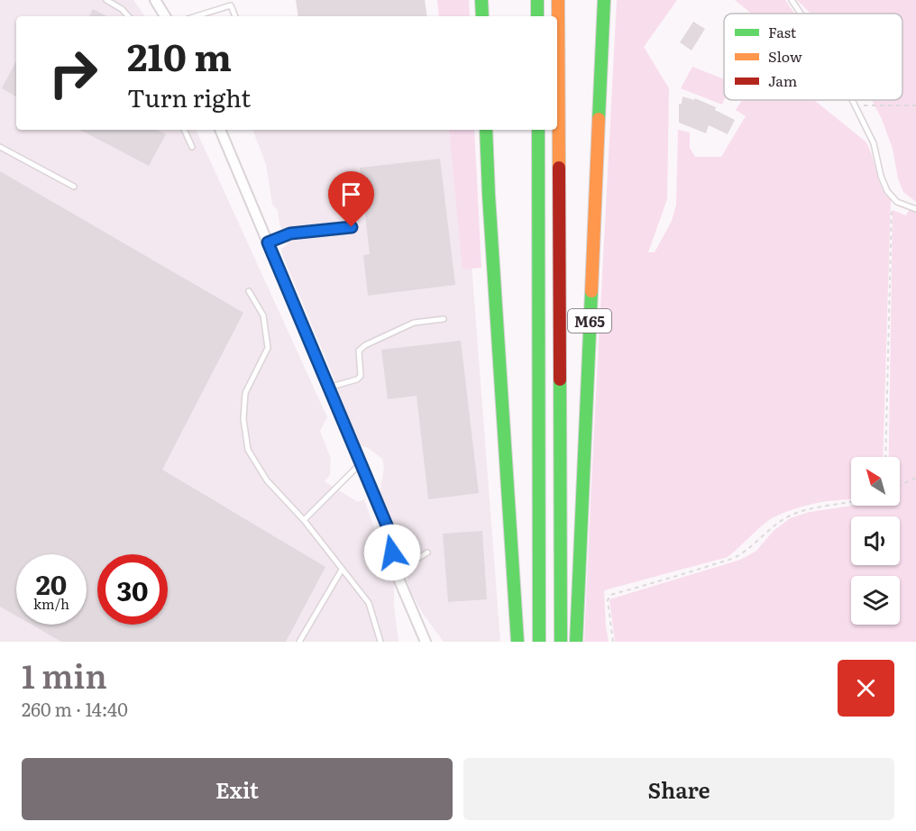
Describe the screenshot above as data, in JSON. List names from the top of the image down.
{
  "streets": {
    "highway": ["M65"]
  },
  "legend": ["Fast", "Slow", "Jam"],
  "north": "top left",
  "page": {
    "turn": ["210 m", "Turn right"],
    "speed": "20 km/h",
    "limit": "30",
    "heading": ["1 min", "260 m · 14:40"],
    "buttons": ["Exit", "Share"]
  }
}
